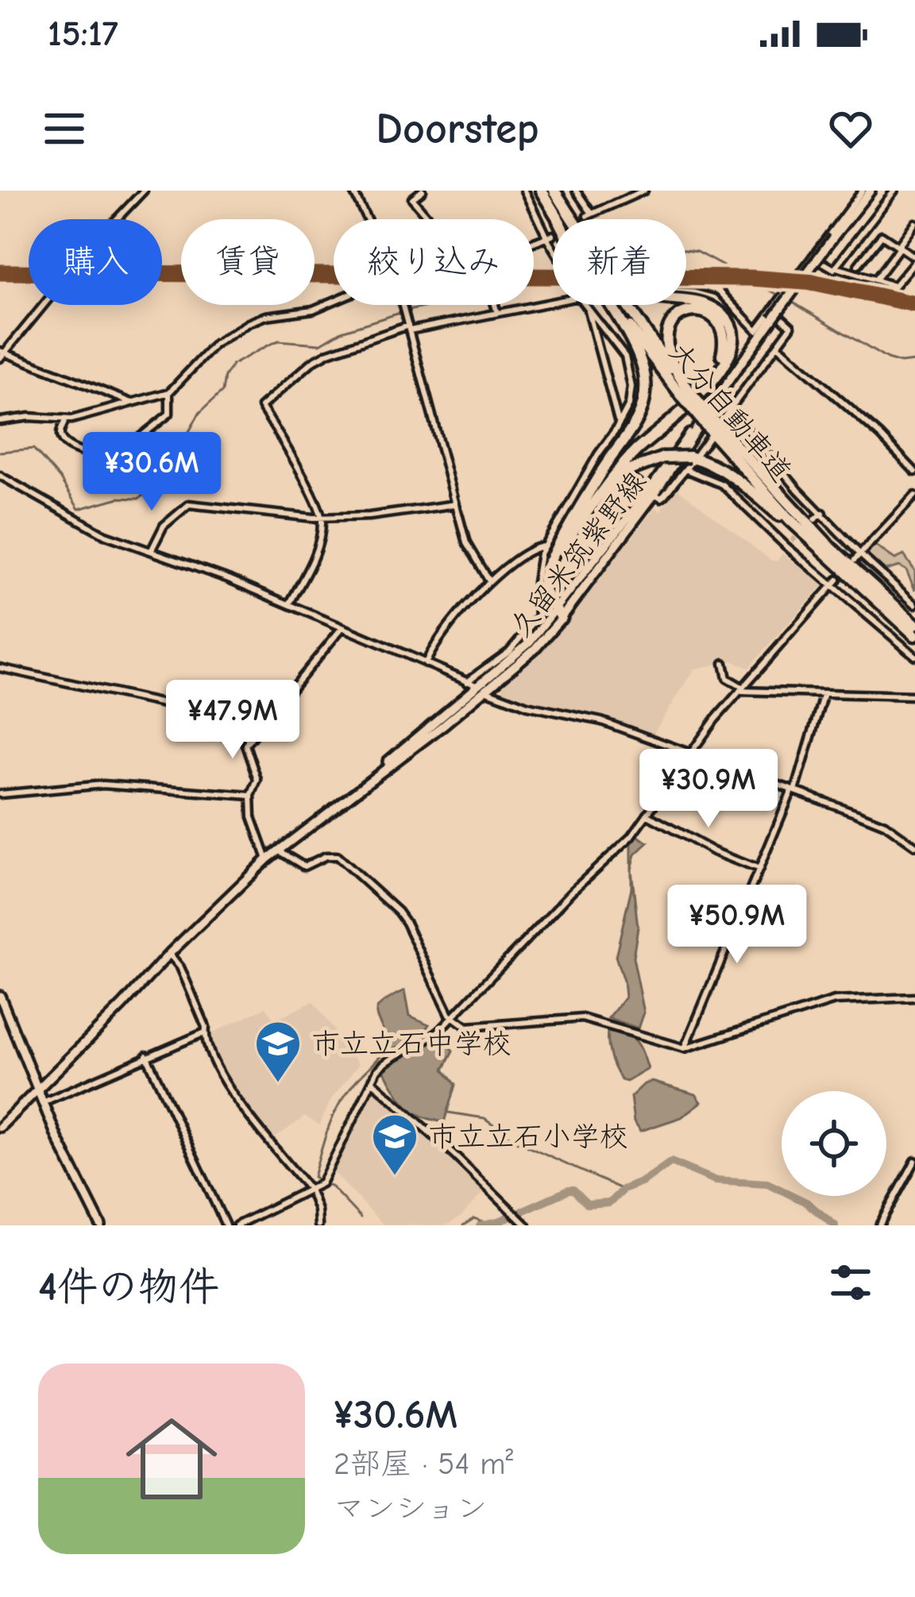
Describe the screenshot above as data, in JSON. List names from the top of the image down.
{
  "streets": {
    "highway": ["大分自動車道"],
    "main road": ["久留米筑紫野線"]
  },
  "places": {
    "school or university": ["市立立石中学校", "市立立石小学校"]
  },
  "page": {
    "status": "15:17",
    "header": "Doorstep",
    "chip": [
      "購入",
      "賃貸",
      "絞り込み",
      "新着"
    ],
    "price": [
      "¥30.6M",
      "¥47.9M",
      "¥30.9M",
      "¥50.9M"
    ],
    "heading": "4件の物件",
    "list": [
      {
        "name": "¥30.6M",
        "note": "2部屋 · 54 m² · マンション"
      }
    ]
  }
}
